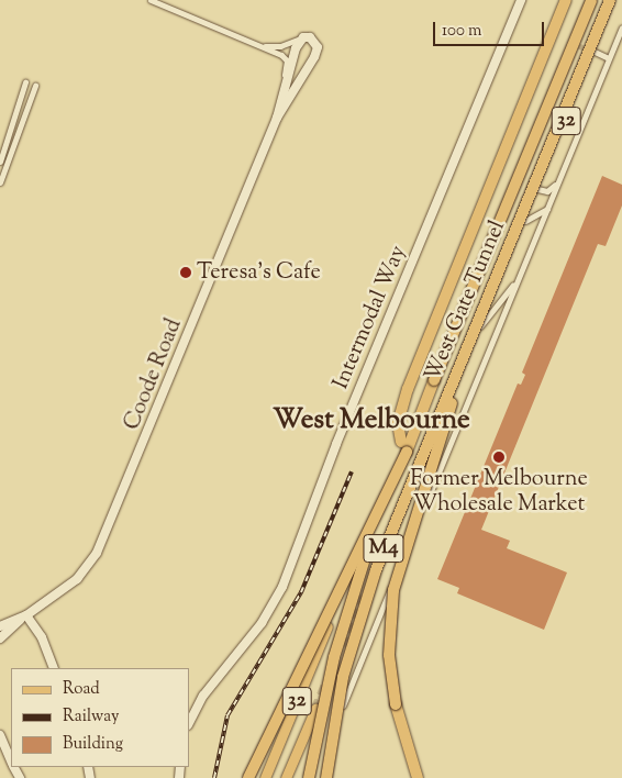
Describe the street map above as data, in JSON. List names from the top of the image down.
{
  "streets": {
    "highway": ["West Gate Tunnel", "M4"],
    "main road": ["32"],
    "street": ["Intermodal Way", "Coode Road"]
  },
  "districts": ["West Melbourne"],
  "places": ["Teresa's Cafe", "Former Melbourne Wholesale Market"],
  "legend": ["Road", "Railway", "Building"],
  "scale_bar": "100 m"
}
